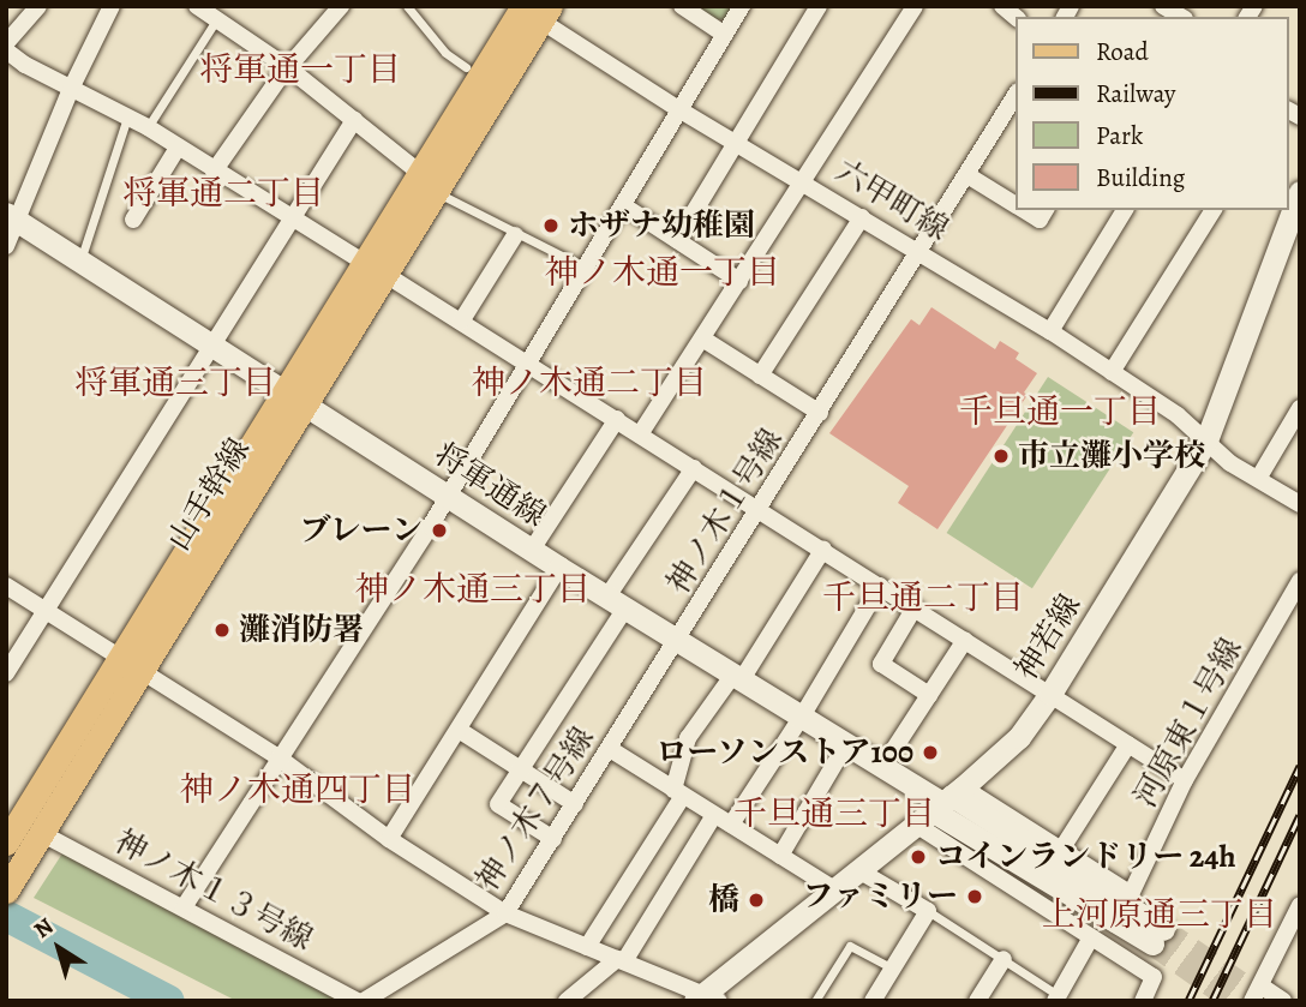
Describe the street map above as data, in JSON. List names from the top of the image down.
{
  "streets": {
    "main road": ["山手幹線"],
    "street": [
      "六甲町線",
      "将軍通線",
      "神ノ木１号線",
      "神若線",
      "河原東１号線",
      "神ノ木７号線",
      "神ノ木１３号線"
    ]
  },
  "crossings": [
    ["六甲町線", "山手幹線"],
    ["六甲町線", "神ノ木１号線"],
    ["六甲町線", "神若線"],
    ["将軍通線", "山手幹線"],
    ["将軍通線", "神ノ木１号線"],
    ["将軍通線", "神若線"],
    ["将軍通線", "神ノ木７号線"],
    ["山手幹線", "神ノ木１３号線"],
    ["神ノ木１号線", "神ノ木７号線"]
  ],
  "districts": [
    "将軍通一丁目",
    "将軍通二丁目",
    "神ノ木通一丁目",
    "将軍通三丁目",
    "神ノ木通二丁目",
    "千旦通一丁目",
    "神ノ木通三丁目",
    "千旦通二丁目",
    "神ノ木通四丁目",
    "千旦通三丁目",
    "上河原通三丁目"
  ],
  "places": [
    "ホザナ幼稚園",
    "市立灘小学校",
    "ブレーン",
    "灘消防署",
    "ローソンストア100",
    "コインランドリー 24h",
    "ファミリー",
    "橋"
  ],
  "legend": [
    "Road",
    "Railway",
    "Park",
    "Building"
  ],
  "north": "top left"
}
